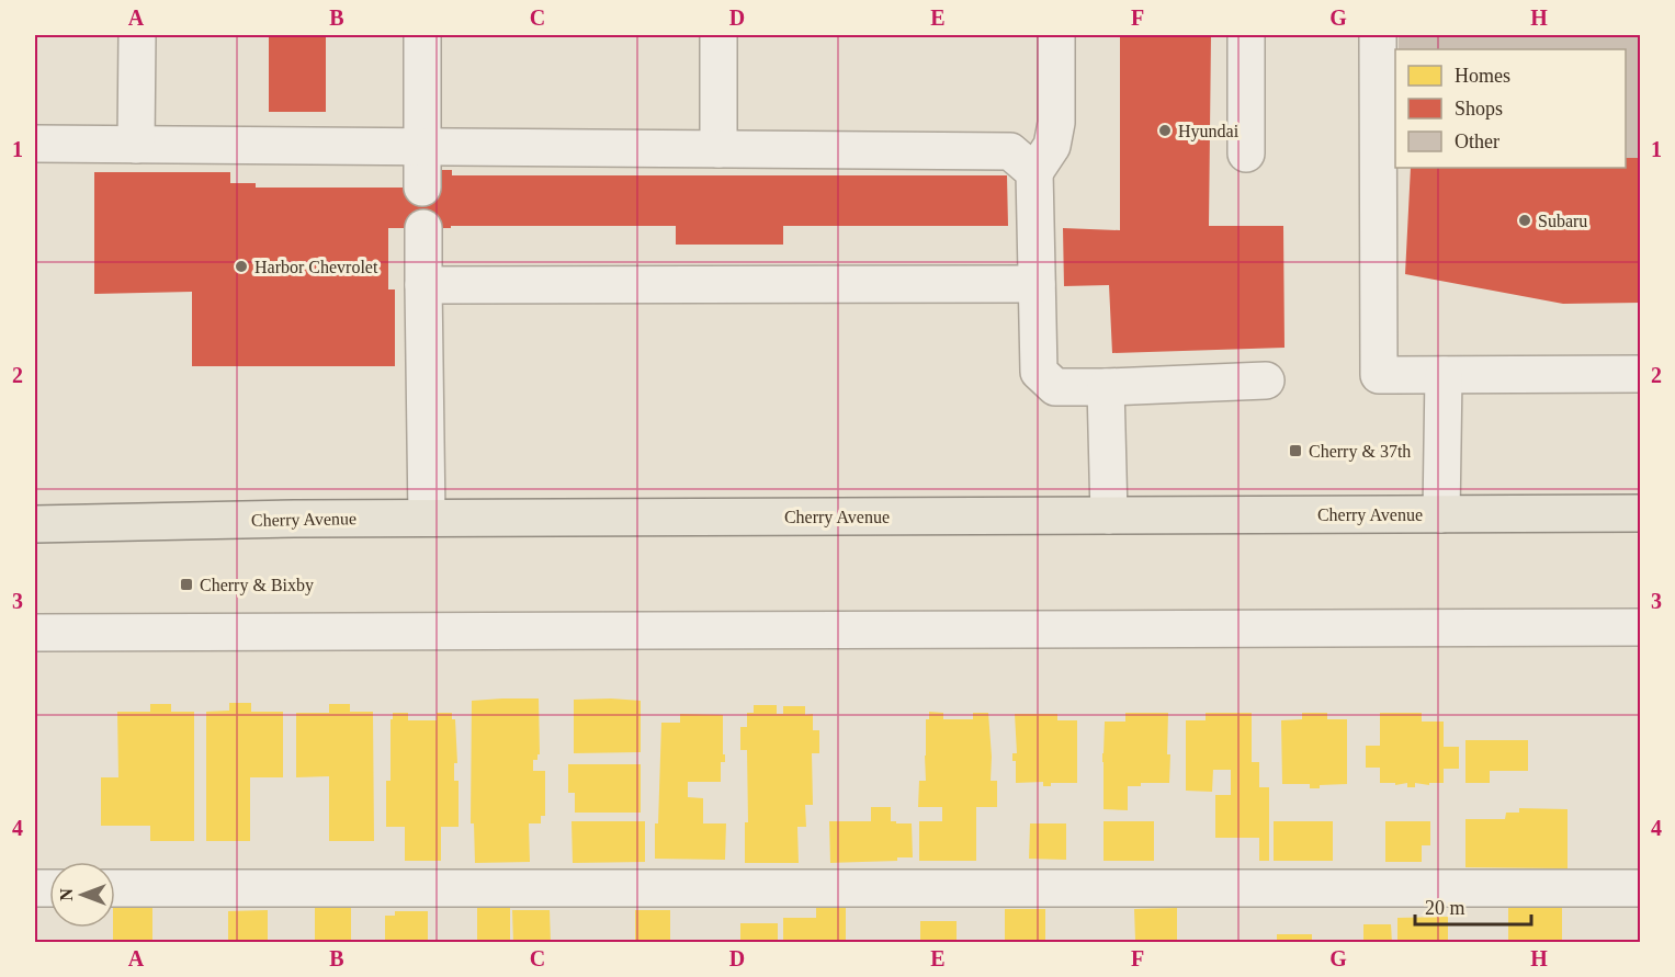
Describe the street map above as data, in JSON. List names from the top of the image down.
{
  "streets": {
    "main road": ["Cherry Avenue"]
  },
  "places": {
    "other": ["Hyundai", "Subaru", "Harbor Chevrolet"],
    "transit": ["Cherry & 37th", "Cherry & Bixby"]
  },
  "legend": ["Homes", "Shops", "Other"],
  "scale_bar": "20 m",
  "north": "left",
  "grid": {
    "columns": [
      "A",
      "B",
      "C",
      "D",
      "E",
      "F",
      "G",
      "H"
    ],
    "rows": [
      "1",
      "2",
      "3",
      "4"
    ]
  }
}
